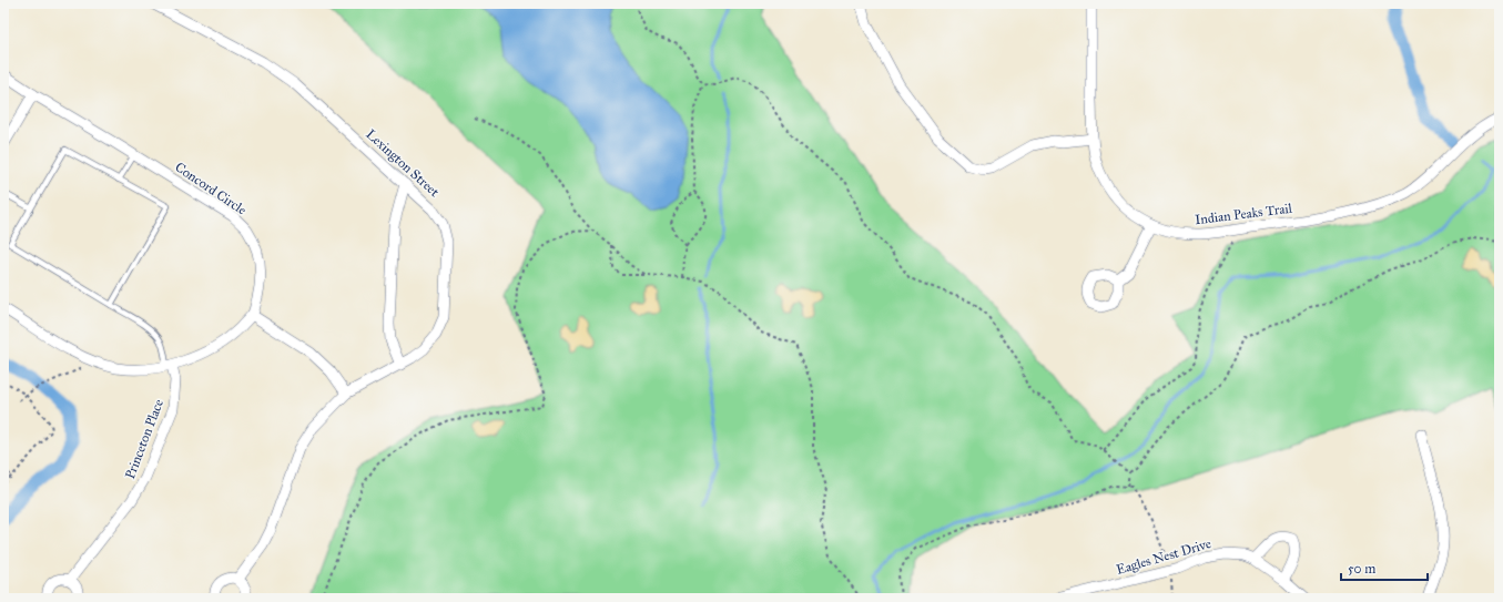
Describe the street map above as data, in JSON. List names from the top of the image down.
{
  "streets": {
    "street": [
      "Lexington Street",
      "Concord Circle",
      "Indian Peaks Trail",
      "Princeton Place",
      "Eagles Nest Drive"
    ]
  },
  "crossings": [
    ["Concord Circle", "Princeton Place"]
  ],
  "scale_bar": "50 m"
}
